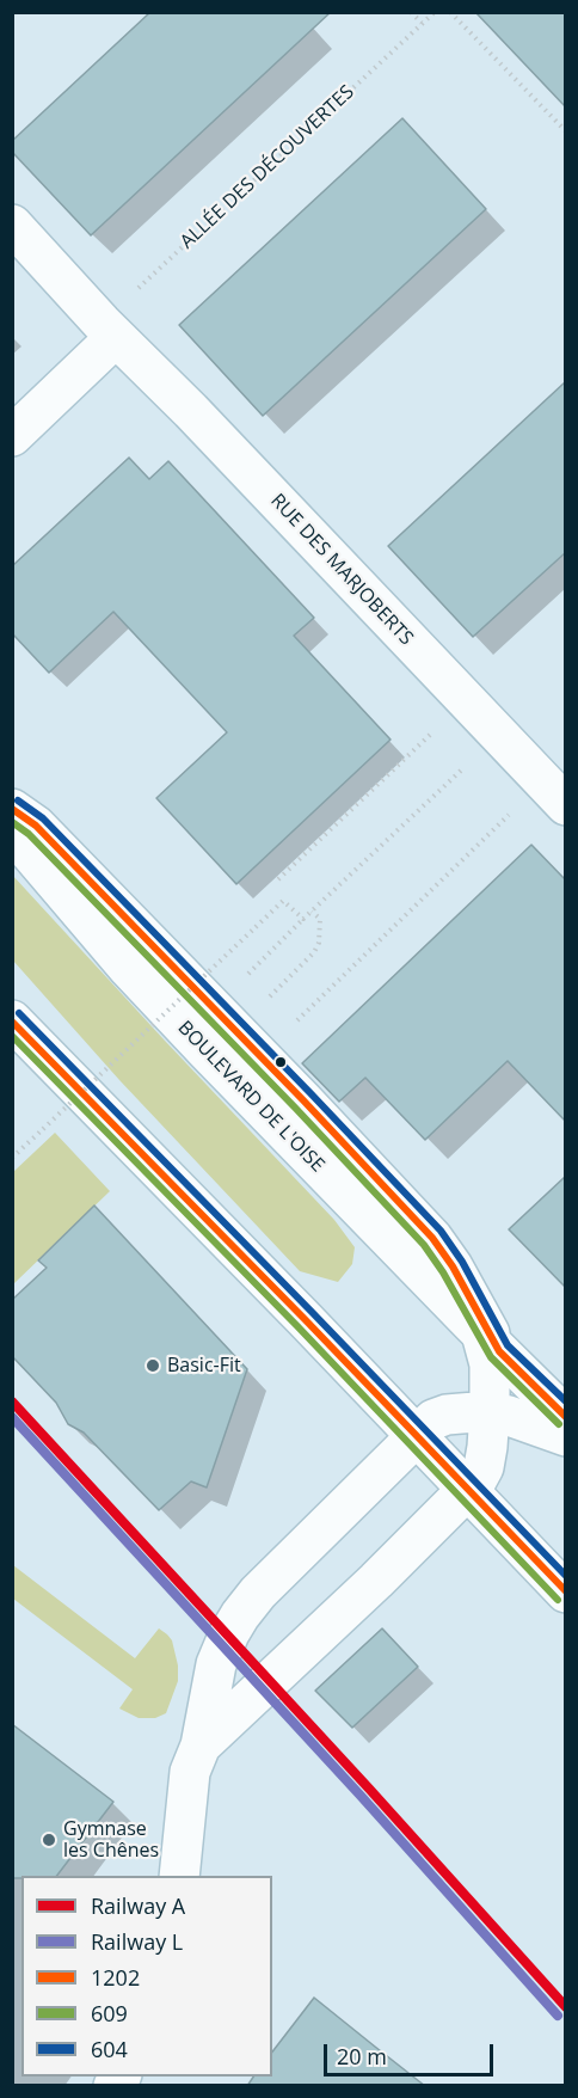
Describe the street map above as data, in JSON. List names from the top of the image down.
{
  "streets": {
    "main road": ["RUE DES MARJOBERTS", "BOULEVARD DE L'OISE"],
    "path": ["ALLÉE DES DÉCOUVERTES"]
  },
  "crossings": [
    ["ALLÉE DES DÉCOUVERTES", "RUE DES MARJOBERTS"]
  ],
  "places": ["Basic-Fit", "Gymnase les Chênes"],
  "lines": [
    "transit line 604",
    "transit line 1202",
    "transit line 609",
    "rail line A",
    "rail line L"
  ],
  "legend": [
    "Railway A",
    "Railway L",
    "1202",
    "609",
    "604"
  ],
  "scale_bar": "20 m"
}
